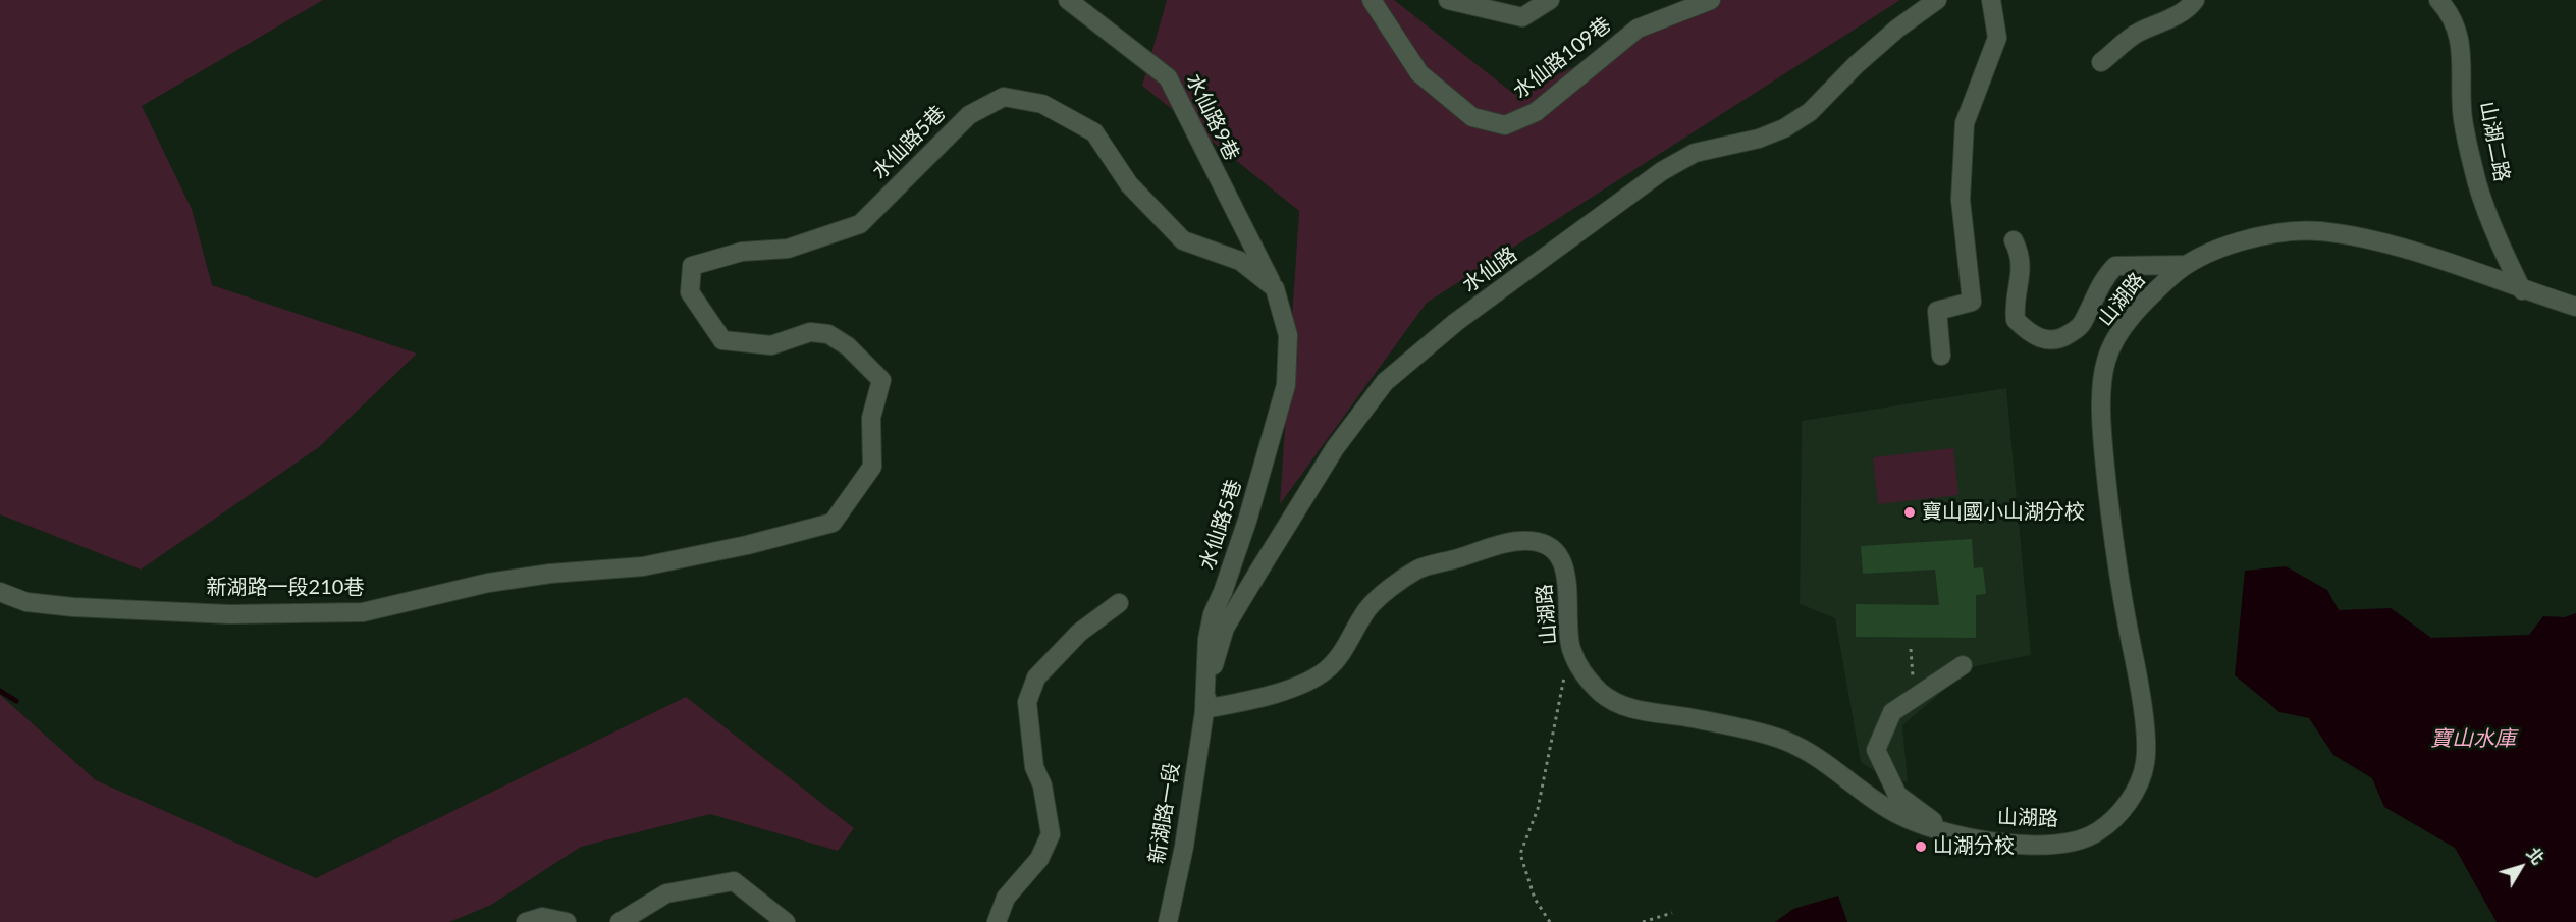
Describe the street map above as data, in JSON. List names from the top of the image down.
{
  "streets": {
    "street": [
      "水仙路109巷",
      "水仙路9巷",
      "山湖二路",
      "水仙路5巷",
      "水仙路",
      "山湖路",
      "新湖路一段210巷",
      "新湖路一段"
    ]
  },
  "crossings": [
    ["水仙路9巷", "水仙路5巷"],
    ["山湖二路", "山湖路"],
    ["水仙路5巷", "水仙路"],
    ["水仙路5巷", "山湖路"],
    ["水仙路5巷", "新湖路一段210巷"],
    ["水仙路5巷", "新湖路一段"],
    ["水仙路", "山湖路"],
    ["水仙路", "新湖路一段"],
    ["山湖路", "新湖路一段"]
  ],
  "water": ["寶山水庫"],
  "places": ["寶山國小山湖分校", "山湖分校"],
  "north": "top right"
}
